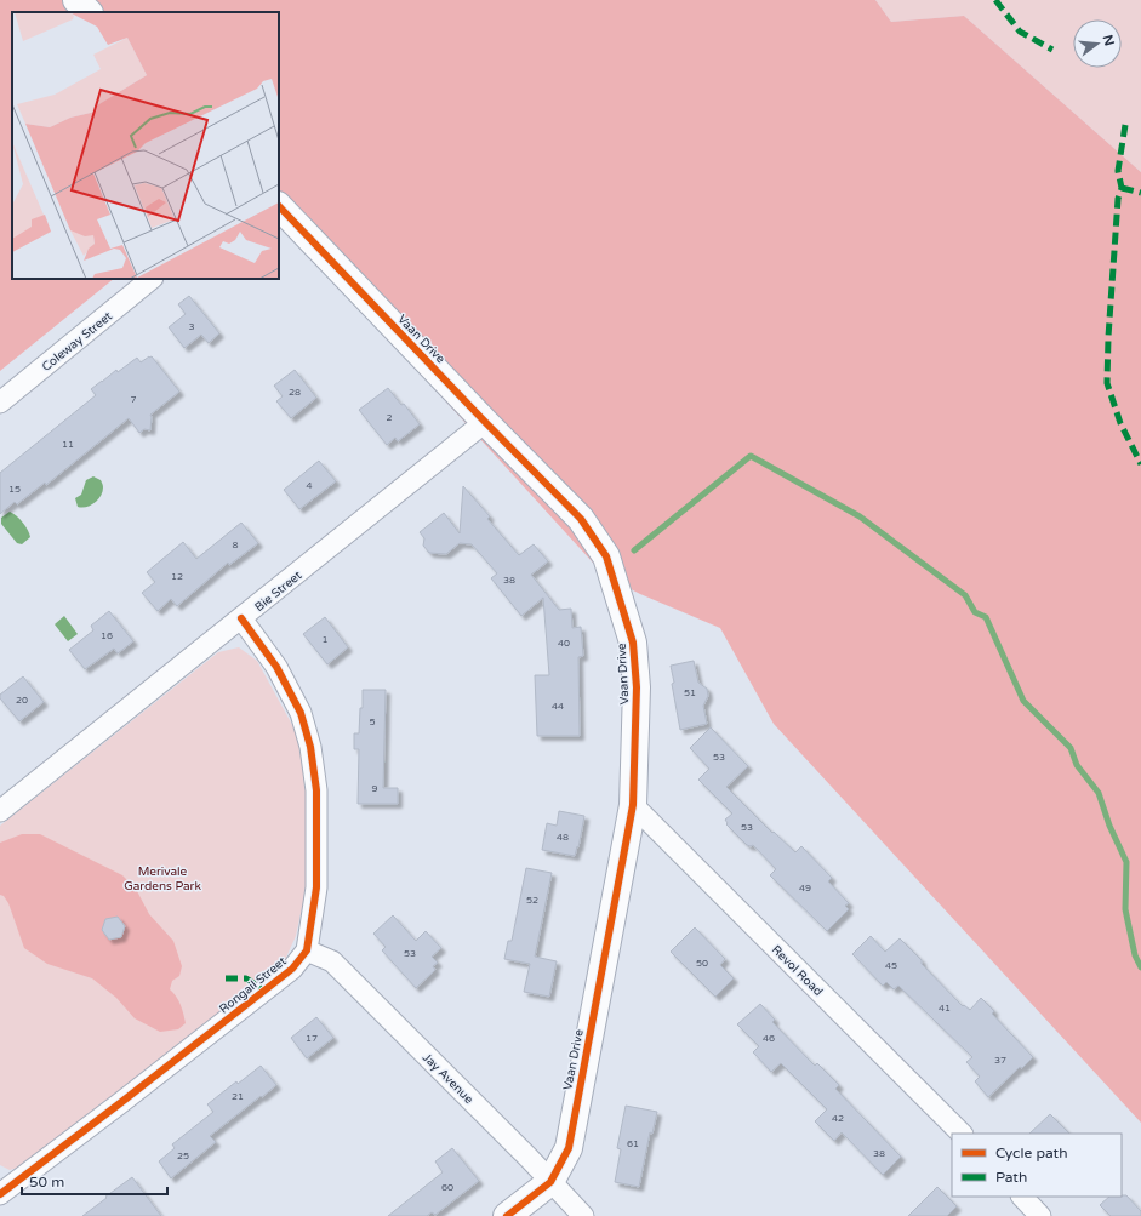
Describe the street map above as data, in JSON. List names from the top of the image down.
{
  "streets": {
    "street": [
      "Vaan Drive",
      "Coleway Street",
      "Bie Street",
      "Revol Road",
      "Rongail Street",
      "Jay Avenue"
    ]
  },
  "crossings": [
    ["Vaan Drive", "Bie Street"],
    ["Vaan Drive", "Revol Road"],
    ["Vaan Drive", "Jay Avenue"],
    ["Bie Street", "Rongail Street"],
    ["Rongail Street", "Jay Avenue"]
  ],
  "parks": ["Merivale Gardens Park"],
  "house_numbers": [
    "3",
    "28",
    "7",
    "2",
    "11",
    "4",
    "15",
    "8",
    "12",
    "38",
    "16",
    "1",
    "40",
    "51",
    "20",
    "44",
    "5",
    "53",
    "9",
    "53",
    "48",
    "49",
    "52",
    "53",
    "50",
    "45",
    "41",
    "17",
    "46",
    "37",
    "21",
    "42",
    "61",
    "38",
    "25",
    "60"
  ],
  "legend": ["Cycle path", "Path"],
  "scale_bar": "50 m",
  "north": "right"
}
